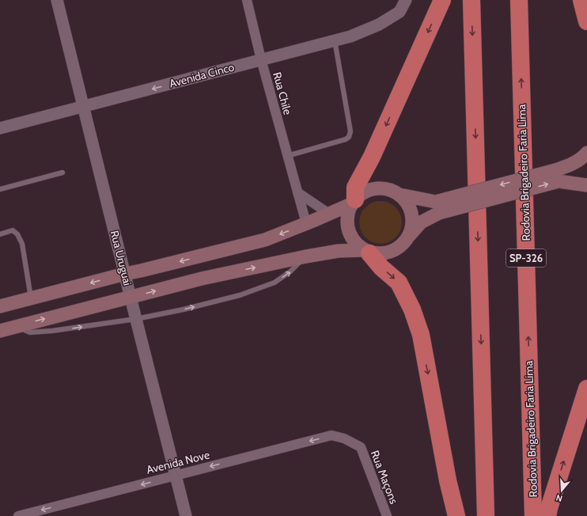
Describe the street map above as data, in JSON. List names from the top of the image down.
{
  "streets": {
    "highway": ["Rodovia Brigadeiro Faria Lima", "SP-326"],
    "street": [
      "Avenida Cinco",
      "Rua Chile",
      "Rua Uruguai",
      "Avenida Nove",
      "Rua Maçons"
    ]
  },
  "crossings": [
    ["Avenida Cinco", "Rua Chile"],
    ["Avenida Cinco", "Rua Uruguai"],
    ["Rua Uruguai", "Avenida Nove"],
    ["Avenida Nove", "Rua Maçons"]
  ],
  "one_way": ["Avenida Cinco", "Avenida Nove"],
  "north": "bottom"
}
